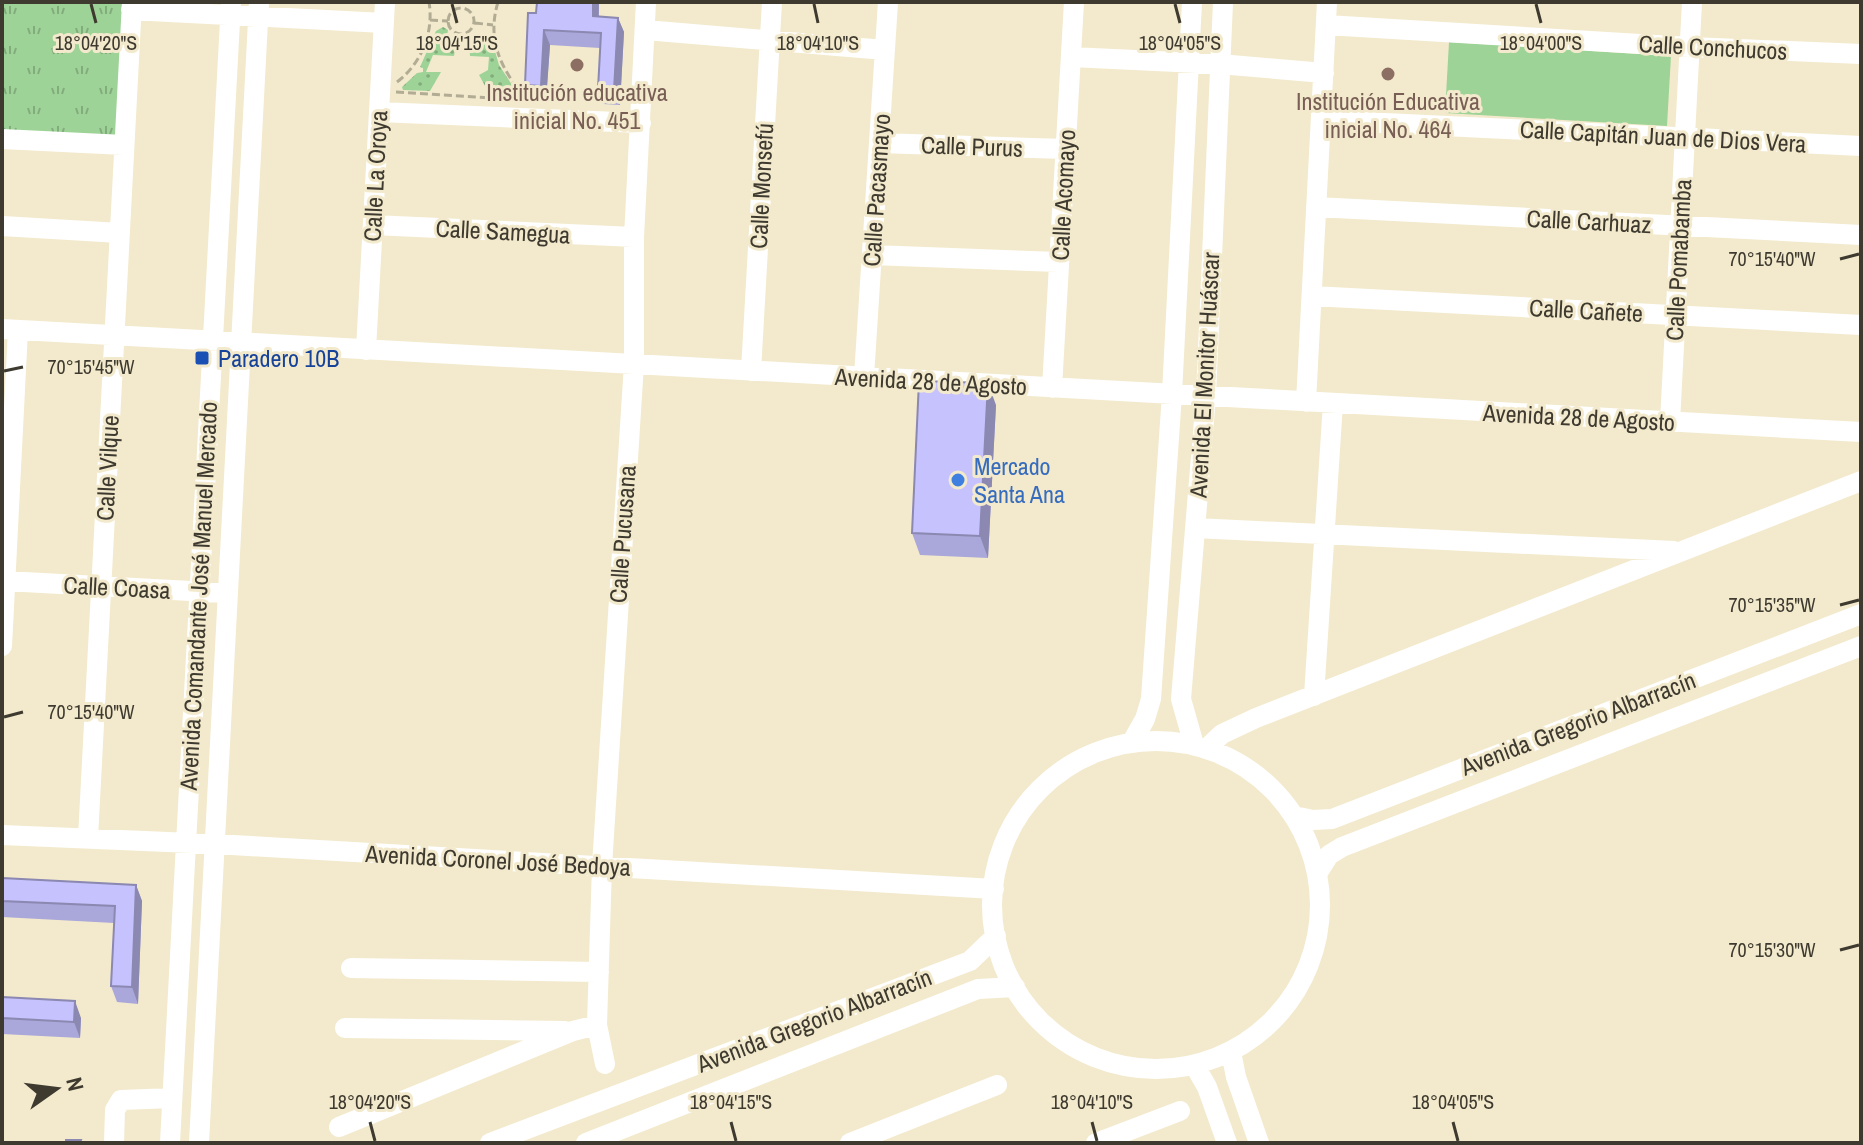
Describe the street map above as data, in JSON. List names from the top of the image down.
{
  "streets": {
    "street": [
      "Calle Conchucos",
      "Calle Capitán Juan de Dios Vera",
      "Calle Purus",
      "Calle La Oroya",
      "Calle Monsefú",
      "Calle Pacasmayo",
      "Calle Acomayo",
      "Calle Carhuaz",
      "Calle Samegua",
      "Calle Pomabamba",
      "Calle Cañete",
      "Avenida El Monitor Huáscar",
      "Avenida 28 de Agosto",
      "Calle Vilque",
      "Calle Pucusana",
      "Calle Coasa",
      "Avenida Comandante José Manuel Mercado",
      "Avenida Gregorio Albarracín",
      "Avenida Coronel José Bedoya"
    ]
  },
  "crossings": [
    ["Calle Conchucos", "Calle Pomabamba"],
    ["Calle Capitán Juan de Dios Vera", "Calle Pomabamba"],
    ["Calle Purus", "Calle Pacasmayo"],
    ["Calle Purus", "Calle Acomayo"],
    ["Calle La Oroya", "Calle Samegua"],
    ["Calle La Oroya", "Avenida 28 de Agosto"],
    ["Calle Monsefú", "Avenida 28 de Agosto"],
    ["Calle Pacasmayo", "Avenida 28 de Agosto"],
    ["Calle Acomayo", "Avenida 28 de Agosto"],
    ["Calle Carhuaz", "Calle Pomabamba"],
    ["Calle Samegua", "Calle Pucusana"],
    ["Calle Pomabamba", "Calle Cañete"],
    ["Calle Pomabamba", "Avenida 28 de Agosto"],
    ["Avenida El Monitor Huáscar", "Avenida 28 de Agosto"],
    ["Avenida 28 de Agosto", "Calle Vilque"],
    ["Avenida 28 de Agosto", "Calle Pucusana"],
    ["Avenida 28 de Agosto", "Avenida Comandante José Manuel Mercado"],
    ["Calle Vilque", "Calle Coasa"],
    ["Calle Vilque", "Avenida Coronel José Bedoya"],
    ["Calle Pucusana", "Avenida Coronel José Bedoya"],
    ["Calle Coasa", "Avenida Comandante José Manuel Mercado"],
    ["Avenida Comandante José Manuel Mercado", "Avenida Coronel José Bedoya"]
  ],
  "places": {
    "other": ["Institución educativa inicial No. 451", "Institución Educativa inicial No. 464", "Mercado Santa Ana"],
    "transit": ["Paradero 10B"]
  },
  "north": "right",
  "coordinates": [
    "18°04'20\"S",
    "18°04'15\"S",
    "18°04'10\"S",
    "18°04'05\"S",
    "18°04'00\"S",
    "70°15'40\"W",
    "70°15'45\"W",
    "70°15'35\"W",
    "70°15'30\"W"
  ]
}
